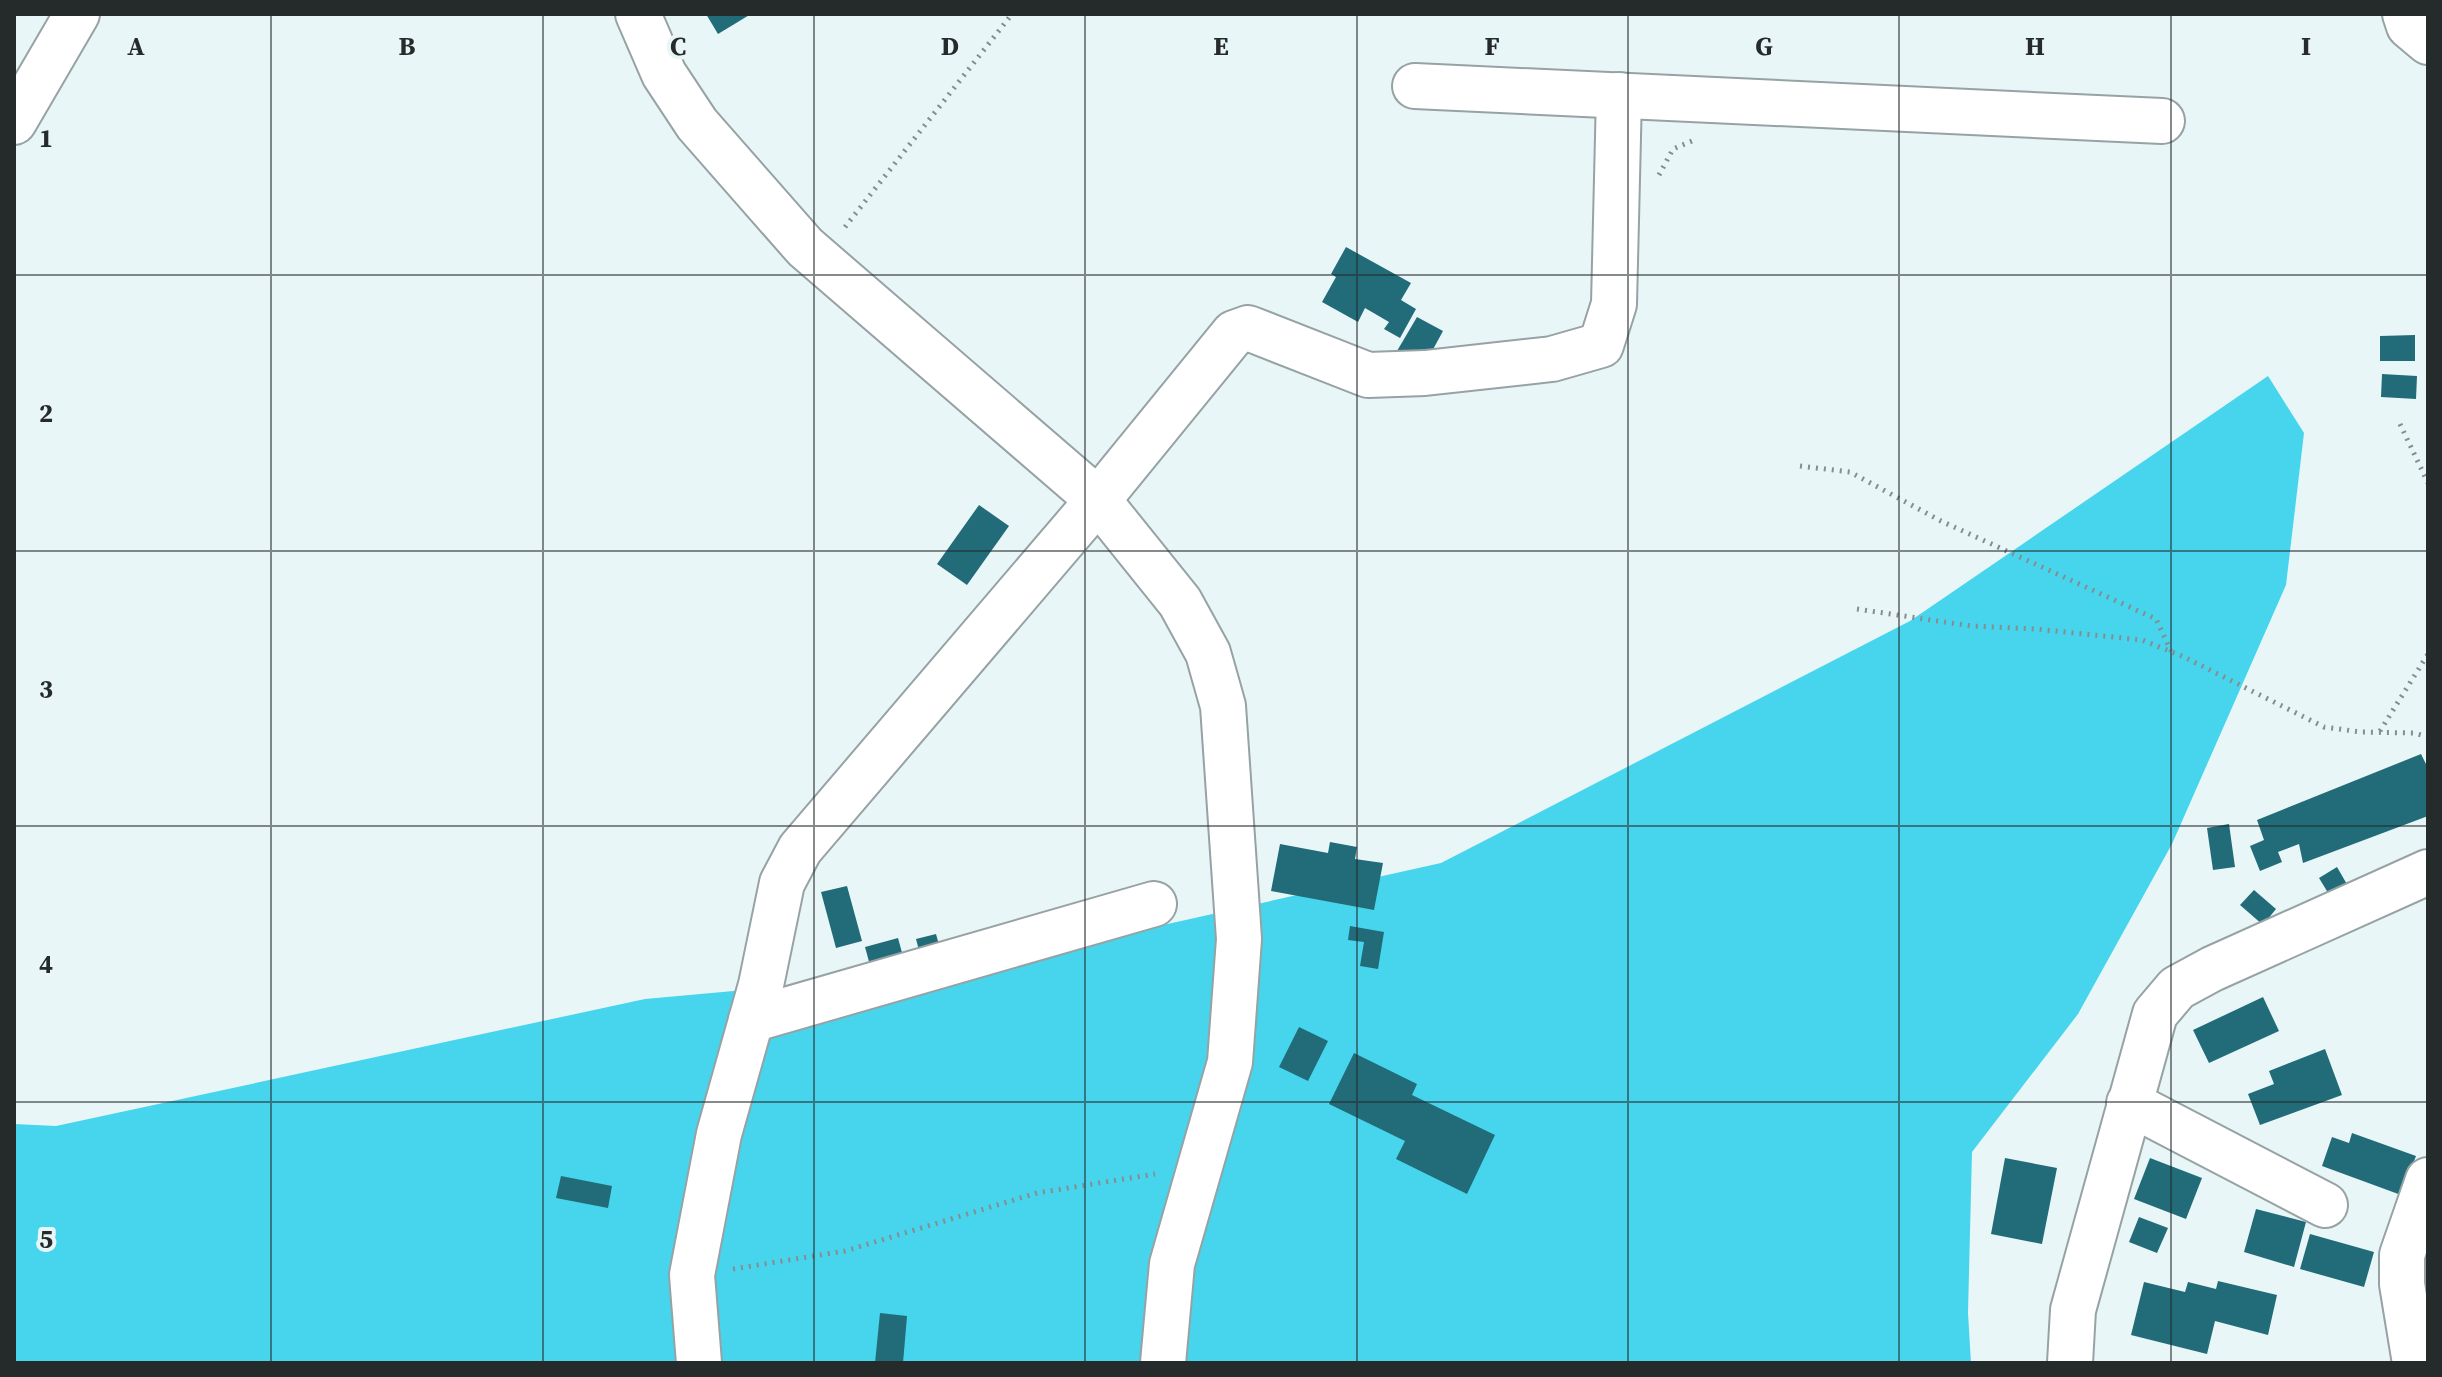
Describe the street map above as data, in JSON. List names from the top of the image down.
{
  "grid": {
    "columns": [
      "A",
      "B",
      "C",
      "D",
      "E",
      "F",
      "G",
      "H",
      "I"
    ],
    "rows": [
      "1",
      "2",
      "3",
      "4",
      "5"
    ]
  }
}
